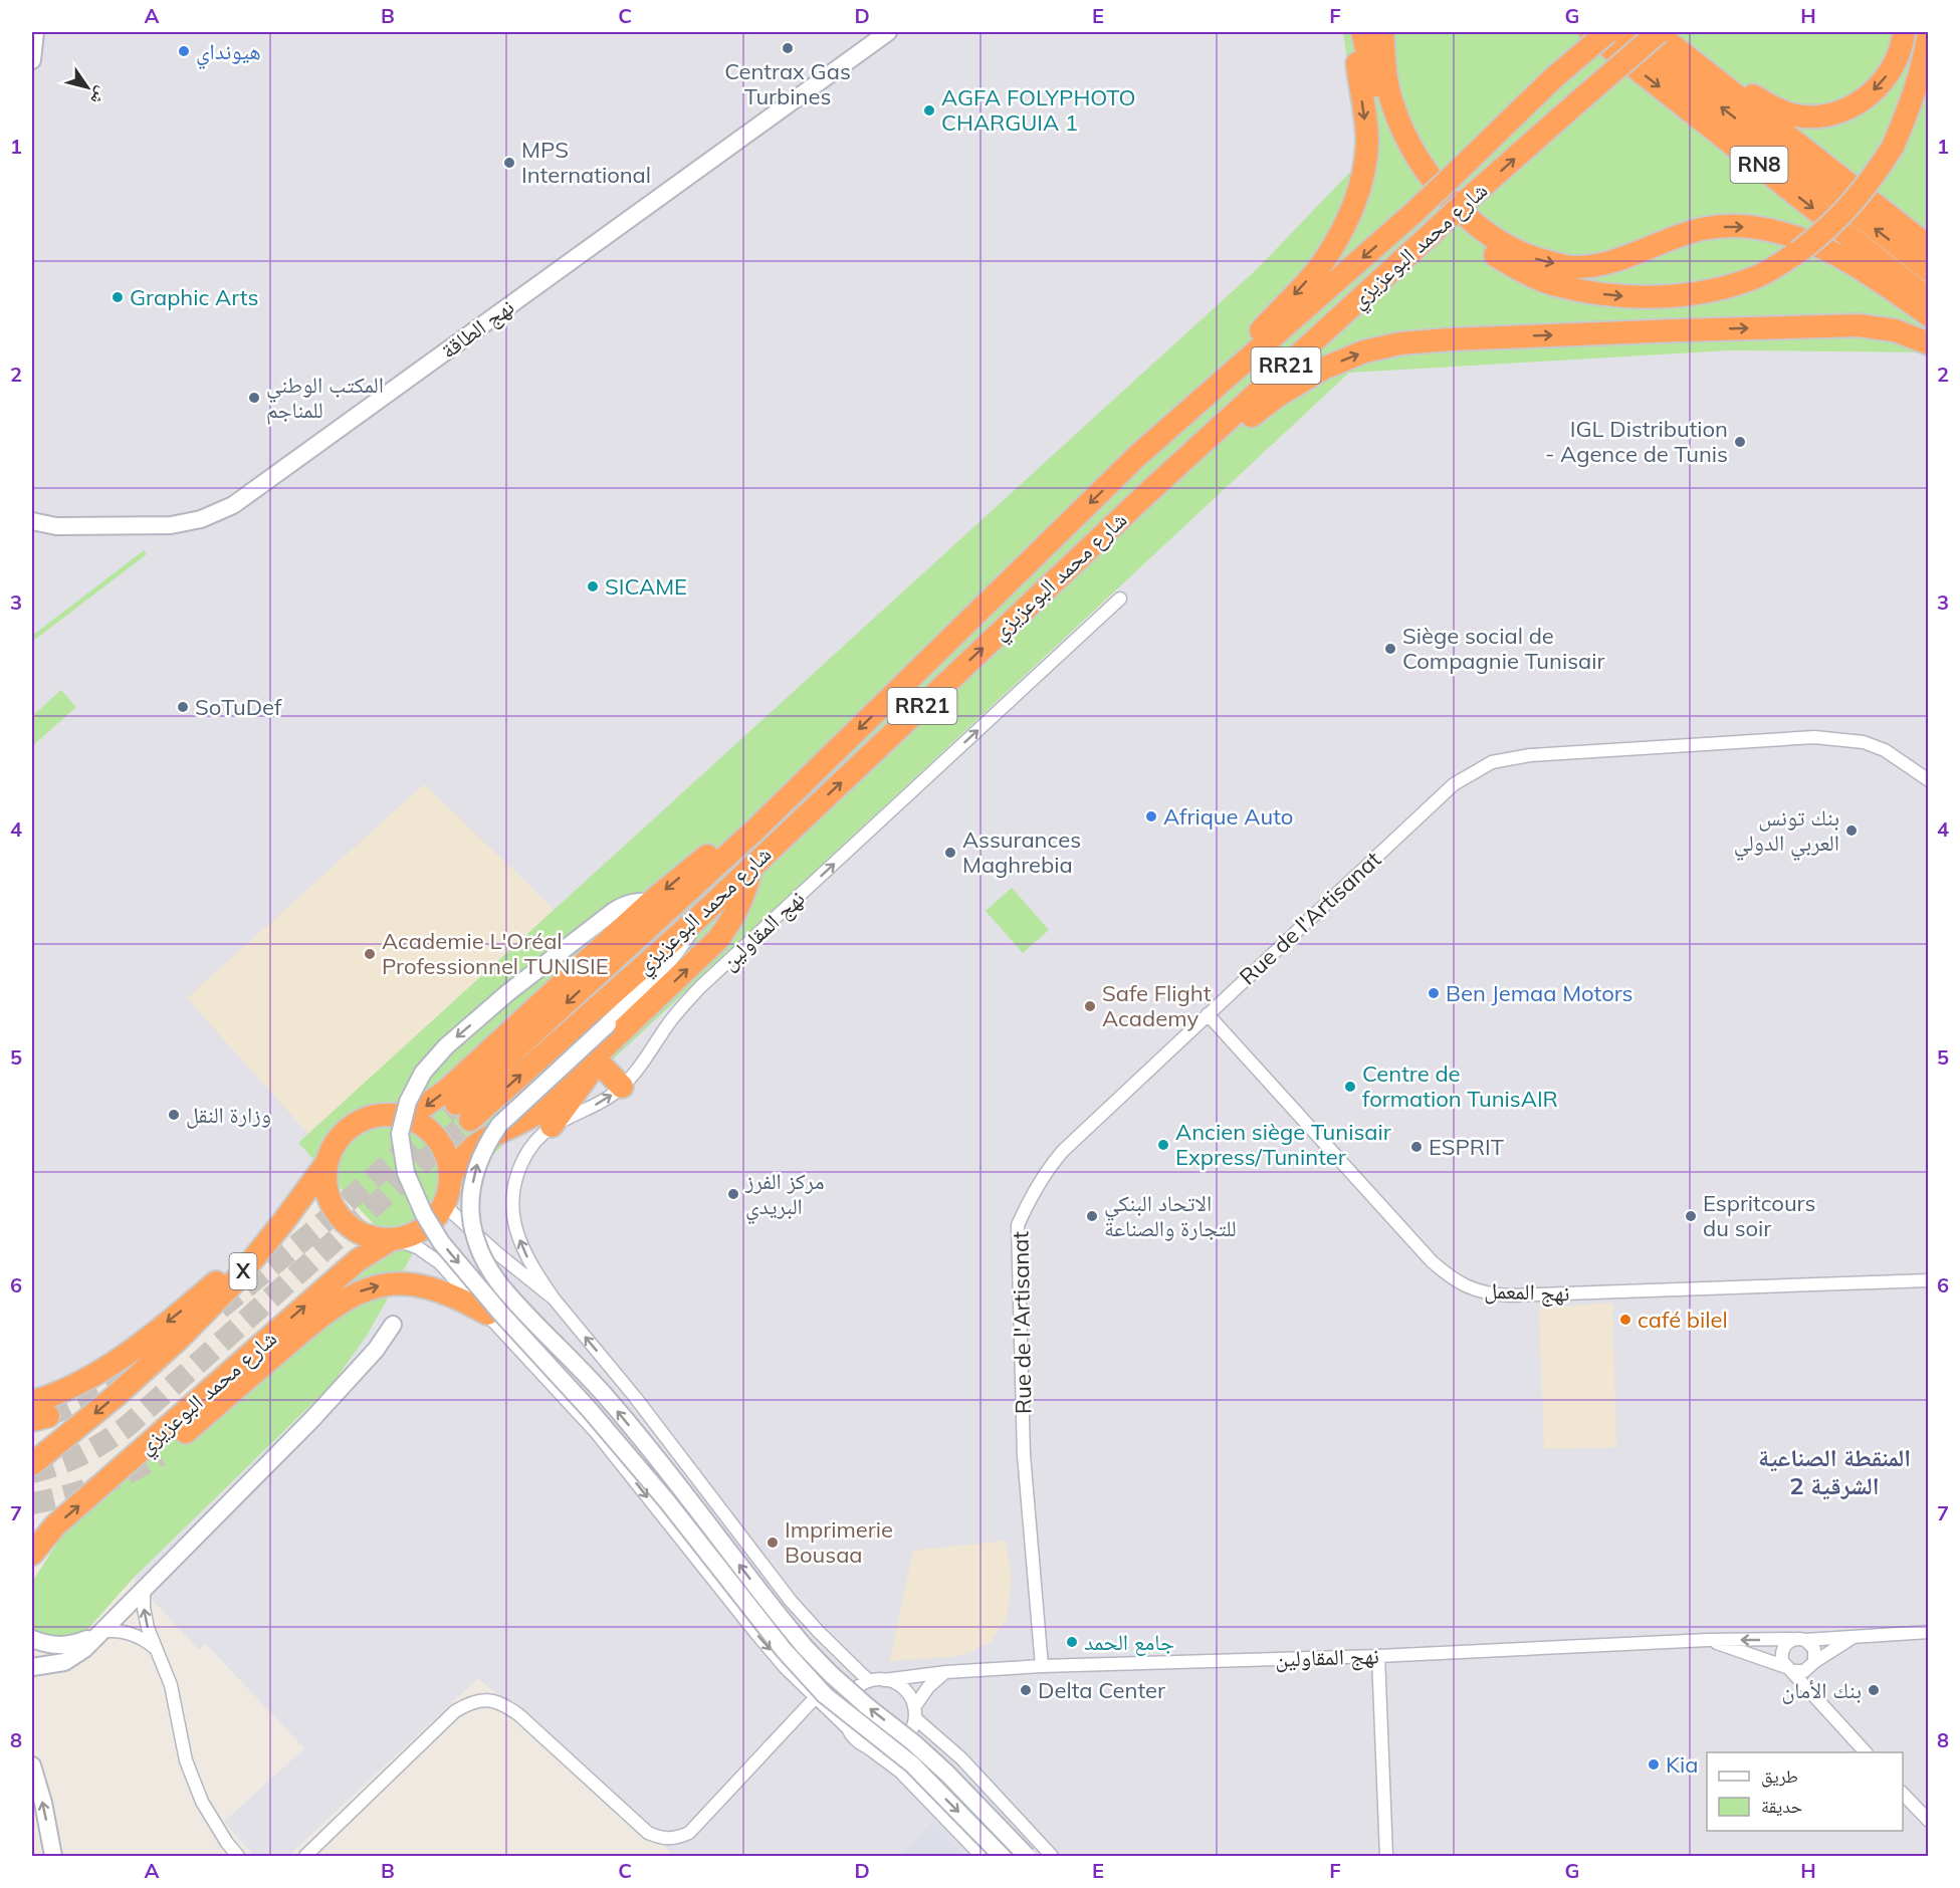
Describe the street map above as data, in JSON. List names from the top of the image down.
{
  "streets": {
    "highway": [
      "RN8",
      "شارع محمد البوعزيزي",
      "RR21",
      "X"
    ],
    "street": [
      "نهج الطاقة",
      "Rue de l'Artisanat",
      "نهج المقاولين",
      "نهج المعمل"
    ]
  },
  "crossings": [
    ["شارع محمد البوعزيزي", "X"],
    ["Rue de l'Artisanat", "نهج المقاولين"],
    ["Rue de l'Artisanat", "نهج المعمل"]
  ],
  "one_way": ["نهج المقاولين"],
  "districts": ["المنقطة الصناعية الشرقية 2"],
  "places": [
    "Centrax Gas Turbines",
    "هيونداي",
    "AGFA FOLYPHOTO CHARGUIA 1",
    "MPS International",
    "Graphic Arts",
    "المكتب الوطني للمناجم",
    "IGL Distribution - Agence de Tunis",
    "SICAME",
    "Siège social de Compagnie Tunisair",
    "SoTuDef",
    "Afrique Auto",
    "بنك تونس العربي الدولي",
    "Assurances Maghrebia",
    "Academie L'Oréal Professionnel TUNISIE",
    "Ben Jemaa Motors",
    "Safe Flight Academy",
    "Centre de formation TunisAIR",
    "وزارة النقل",
    "Ancien siège Tunisair Express/Tuninter",
    "ESPRIT",
    "مركز الفرز البريدي",
    "الاتحاد البنكي للتجارة والصناعة",
    "Espritcours du soir",
    "café bilel",
    "Imprimerie Bousaa",
    "جامع الحمد",
    "Delta Center",
    "بنك الأمان",
    "Kia"
  ],
  "legend": ["طريق", "حديقة"],
  "north": "bottom right",
  "grid": {
    "columns": [
      "A",
      "B",
      "C",
      "D",
      "E",
      "F",
      "G",
      "H"
    ],
    "rows": [
      "1",
      "2",
      "3",
      "4",
      "5",
      "6",
      "7",
      "8"
    ]
  }
}
